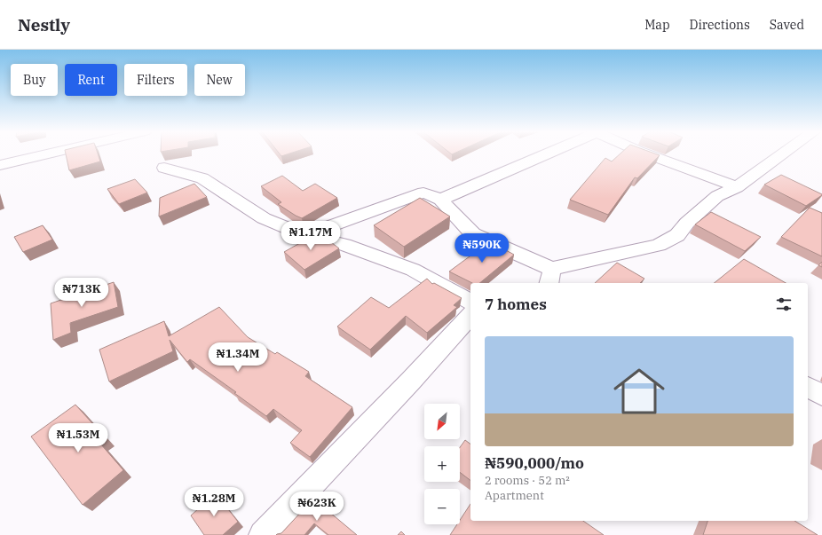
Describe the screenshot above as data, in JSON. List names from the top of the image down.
{
  "north": "bottom left",
  "page": {
    "header": "Nestly",
    "nav": ["Map", "Directions", "Saved"],
    "chip": [
      "Buy",
      "Rent",
      "Filters",
      "New"
    ],
    "price": [
      "₦1.17M",
      "₦590K",
      "₦713K",
      "₦1.34M",
      "₦1.53M",
      "₦1.28M",
      "₦623K"
    ],
    "heading": "7 homes",
    "list": [
      {
        "name": "₦590,000/mo",
        "note": "2 rooms · 52 m² · Apartment"
      }
    ],
    "map_buttons": ["+", "−"]
  }
}
